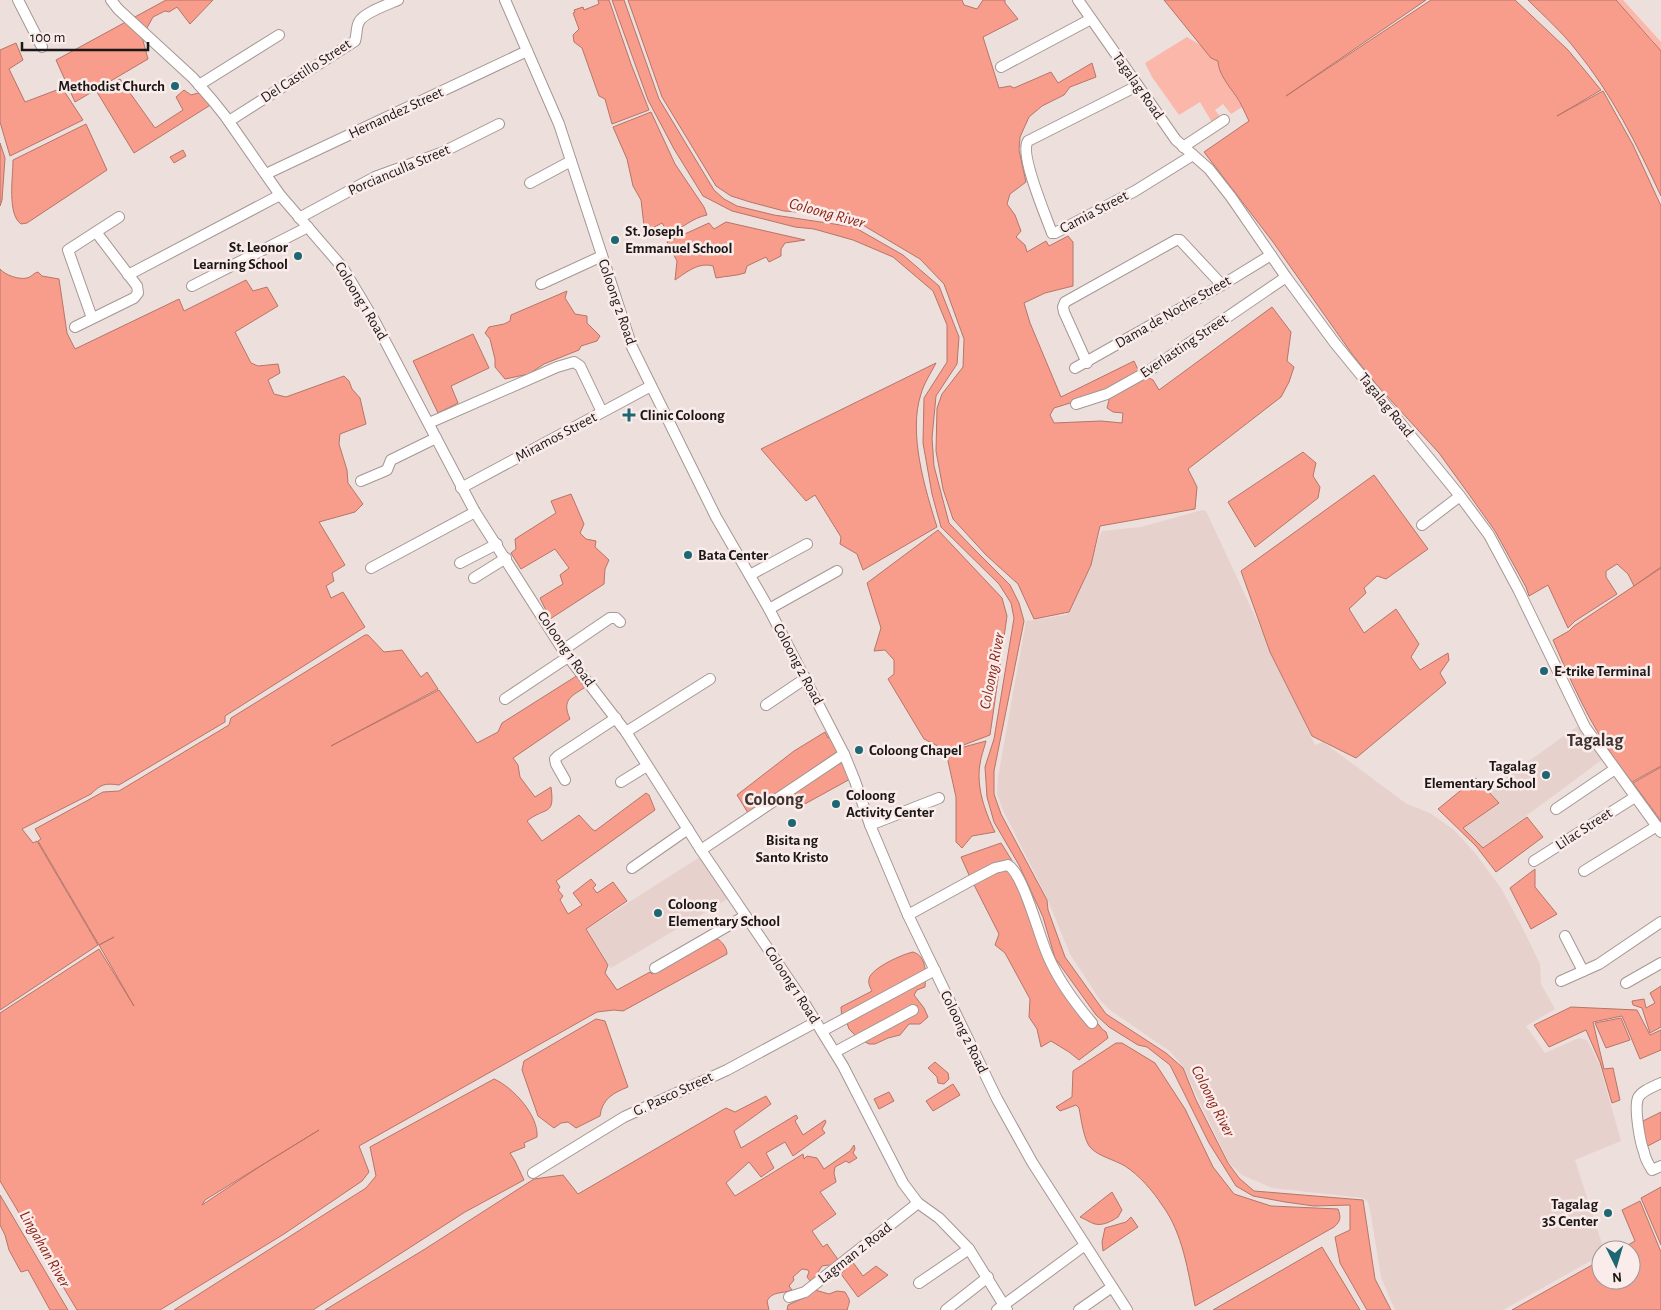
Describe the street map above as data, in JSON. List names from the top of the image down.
{
  "streets": {
    "street": [
      "Del Castillo Street",
      "Tagalag Road",
      "Hernandez Street",
      "Porcianculla Street",
      "Camia Street",
      "Coloong 1 Road",
      "Coloong 2 Road",
      "Dama de Noche Street",
      "Everlasting Street",
      "Miramos Street",
      "Lilac Street",
      "G. Pasco Street",
      "Lagman 2 Road"
    ]
  },
  "crossings": [
    ["Del Castillo Street", "Coloong 1 Road"],
    ["Tagalag Road", "Camia Street"],
    ["Tagalag Road", "Dama de Noche Street"],
    ["Tagalag Road", "Everlasting Street"],
    ["Tagalag Road", "Lilac Street"],
    ["Hernandez Street", "Coloong 1 Road"],
    ["Hernandez Street", "Coloong 2 Road"],
    ["Porcianculla Street", "Coloong 1 Road"],
    ["Coloong 1 Road", "Miramos Street"],
    ["Coloong 1 Road", "G. Pasco Street"],
    ["Coloong 1 Road", "Lagman 2 Road"],
    ["Coloong 2 Road", "Miramos Street"],
    ["Coloong 2 Road", "G. Pasco Street"]
  ],
  "districts": ["Tagalag", "Coloong"],
  "water": ["Coloong River", "Lingahan River"],
  "places": {
    "other": [
      "Methodist Church",
      "St. Joseph Emmanuel School",
      "St. Leonor Learning School",
      "Bata Center",
      "E-trike Terminal",
      "Coloong Chapel",
      "Tagalag Elementary School",
      "Coloong Activity Center",
      "Bisita ng Santo Kristo",
      "Coloong Elementary School",
      "Tagalag 3S Center"
    ],
    "health": ["Clinic Coloong"]
  },
  "scale_bar": "100 m",
  "north": "bottom"
}
